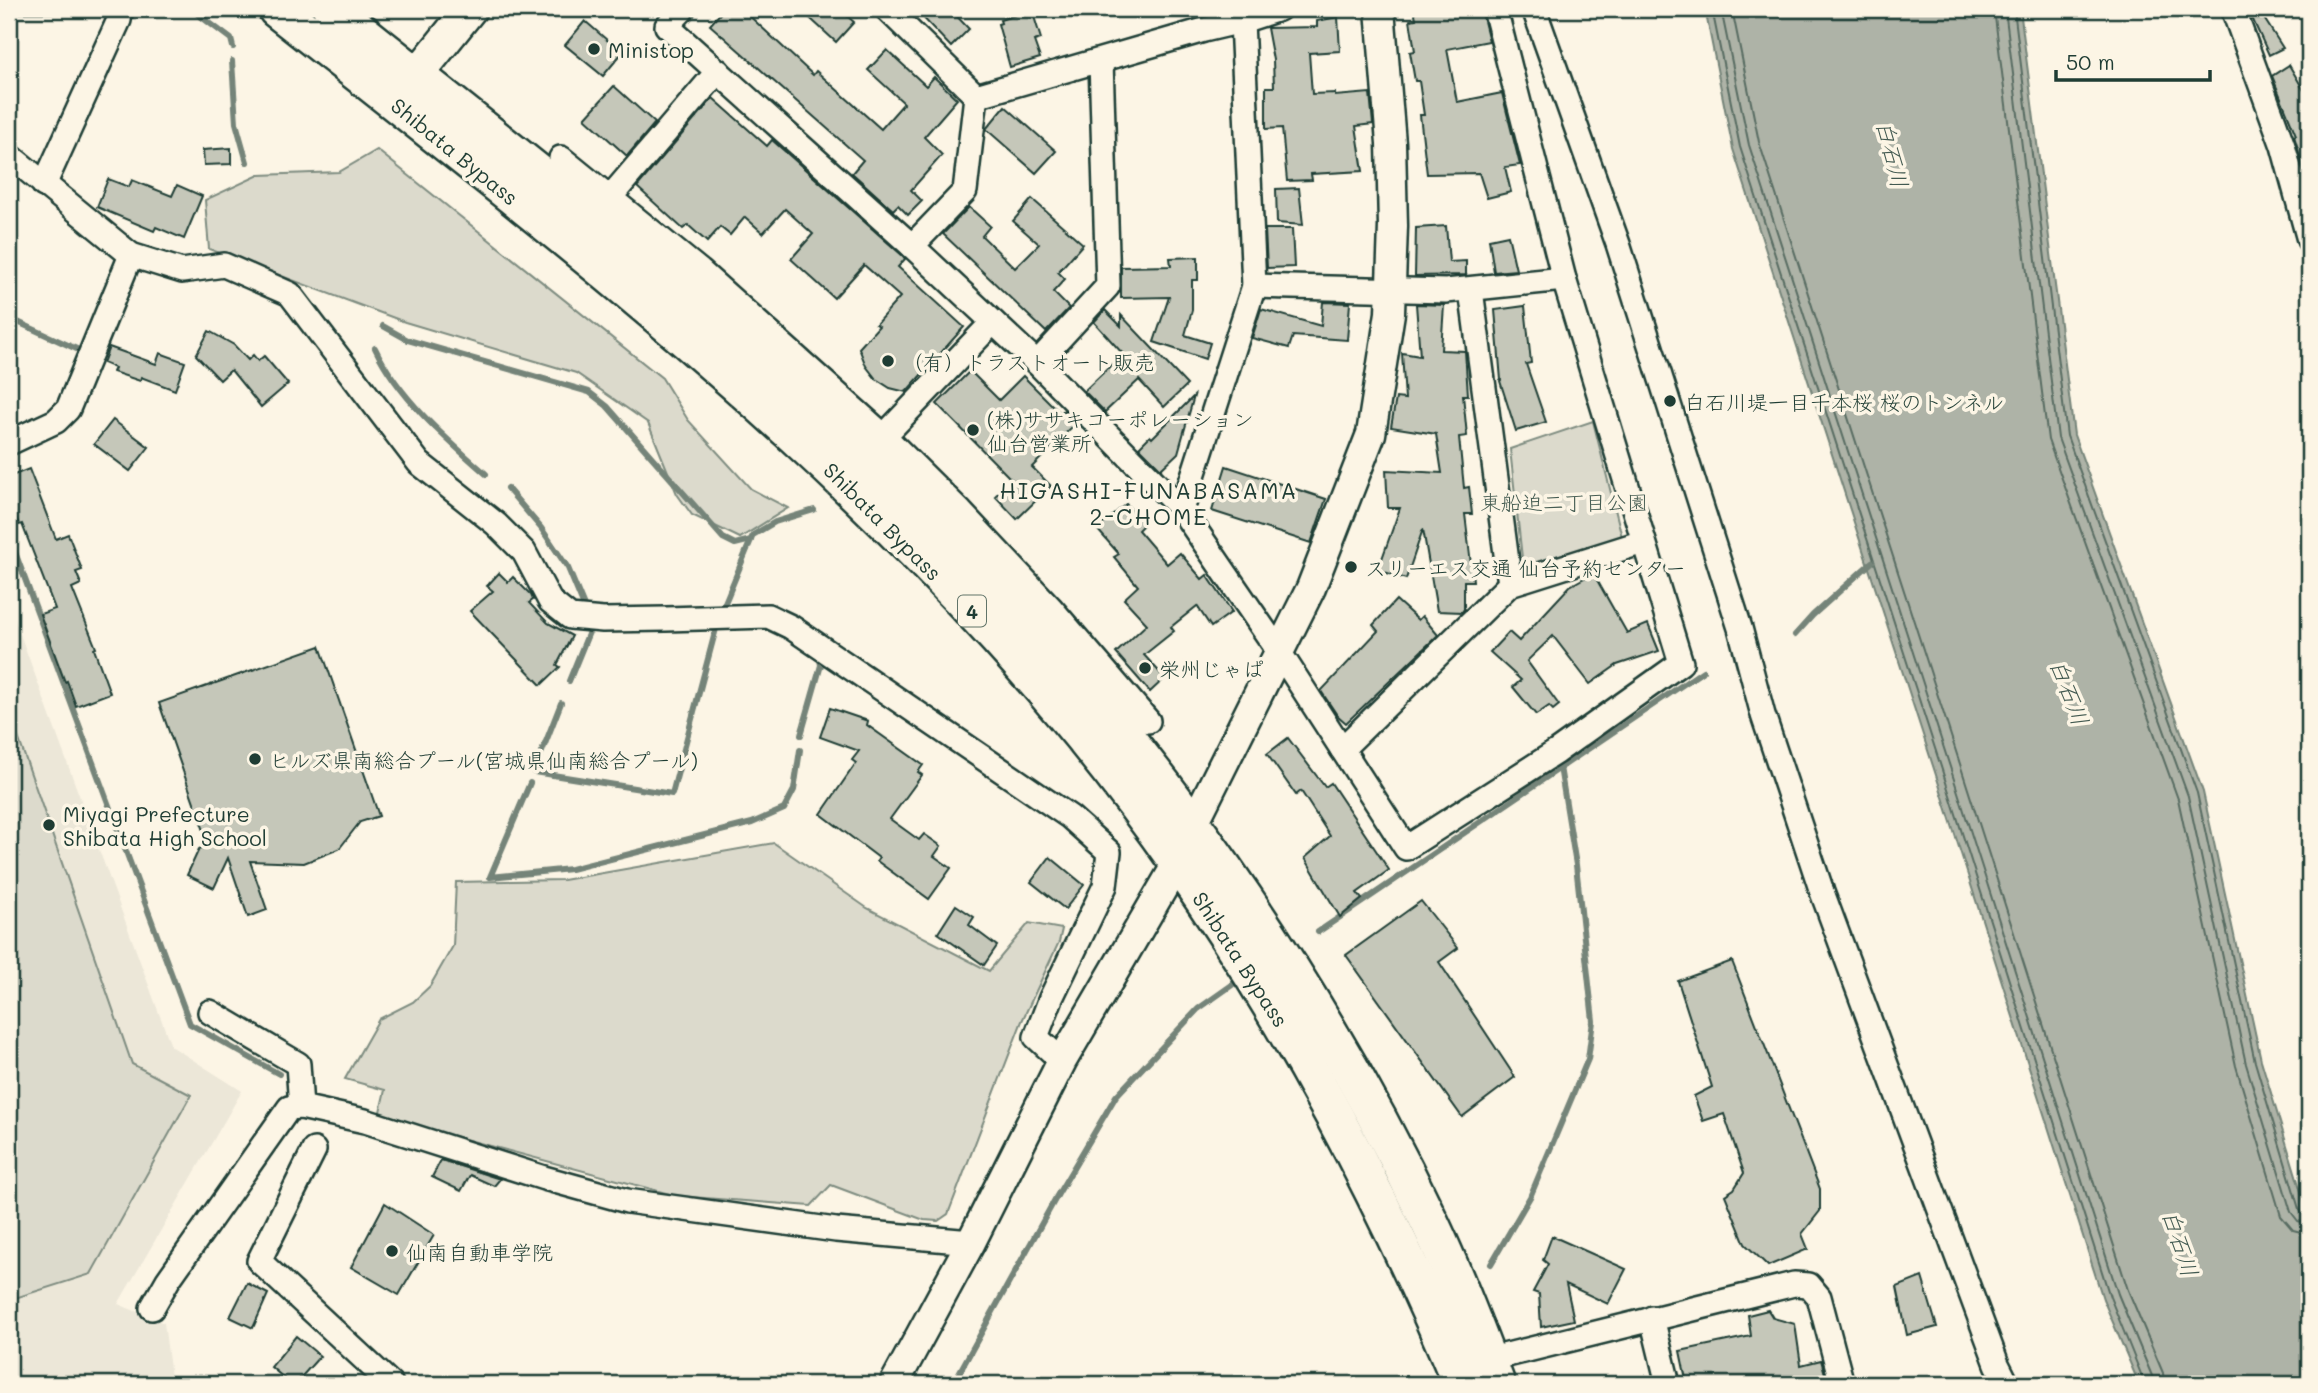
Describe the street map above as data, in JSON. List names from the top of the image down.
{
  "streets": {
    "highway": ["Shibata Bypass", "4"]
  },
  "districts": ["HIGASHI-FUNABASAMA 2-CHOME"],
  "water": ["白石川"],
  "parks": ["東船迫二丁目公園"],
  "places": [
    "Ministop",
    "（有）トラストオート販売",
    "白石川堤一目千本桜 桜のトンネル",
    "(株)ササキコーポレーション 仙台営業所",
    "スリーエス交通 仙台予約センター",
    "栄州じゃぱ",
    "ヒルズ県南総合プール(宮城県仙南総合プール)",
    "Miyagi Prefecture Shibata High School",
    "仙南自動車学院"
  ],
  "scale_bar": "50 m"
}
